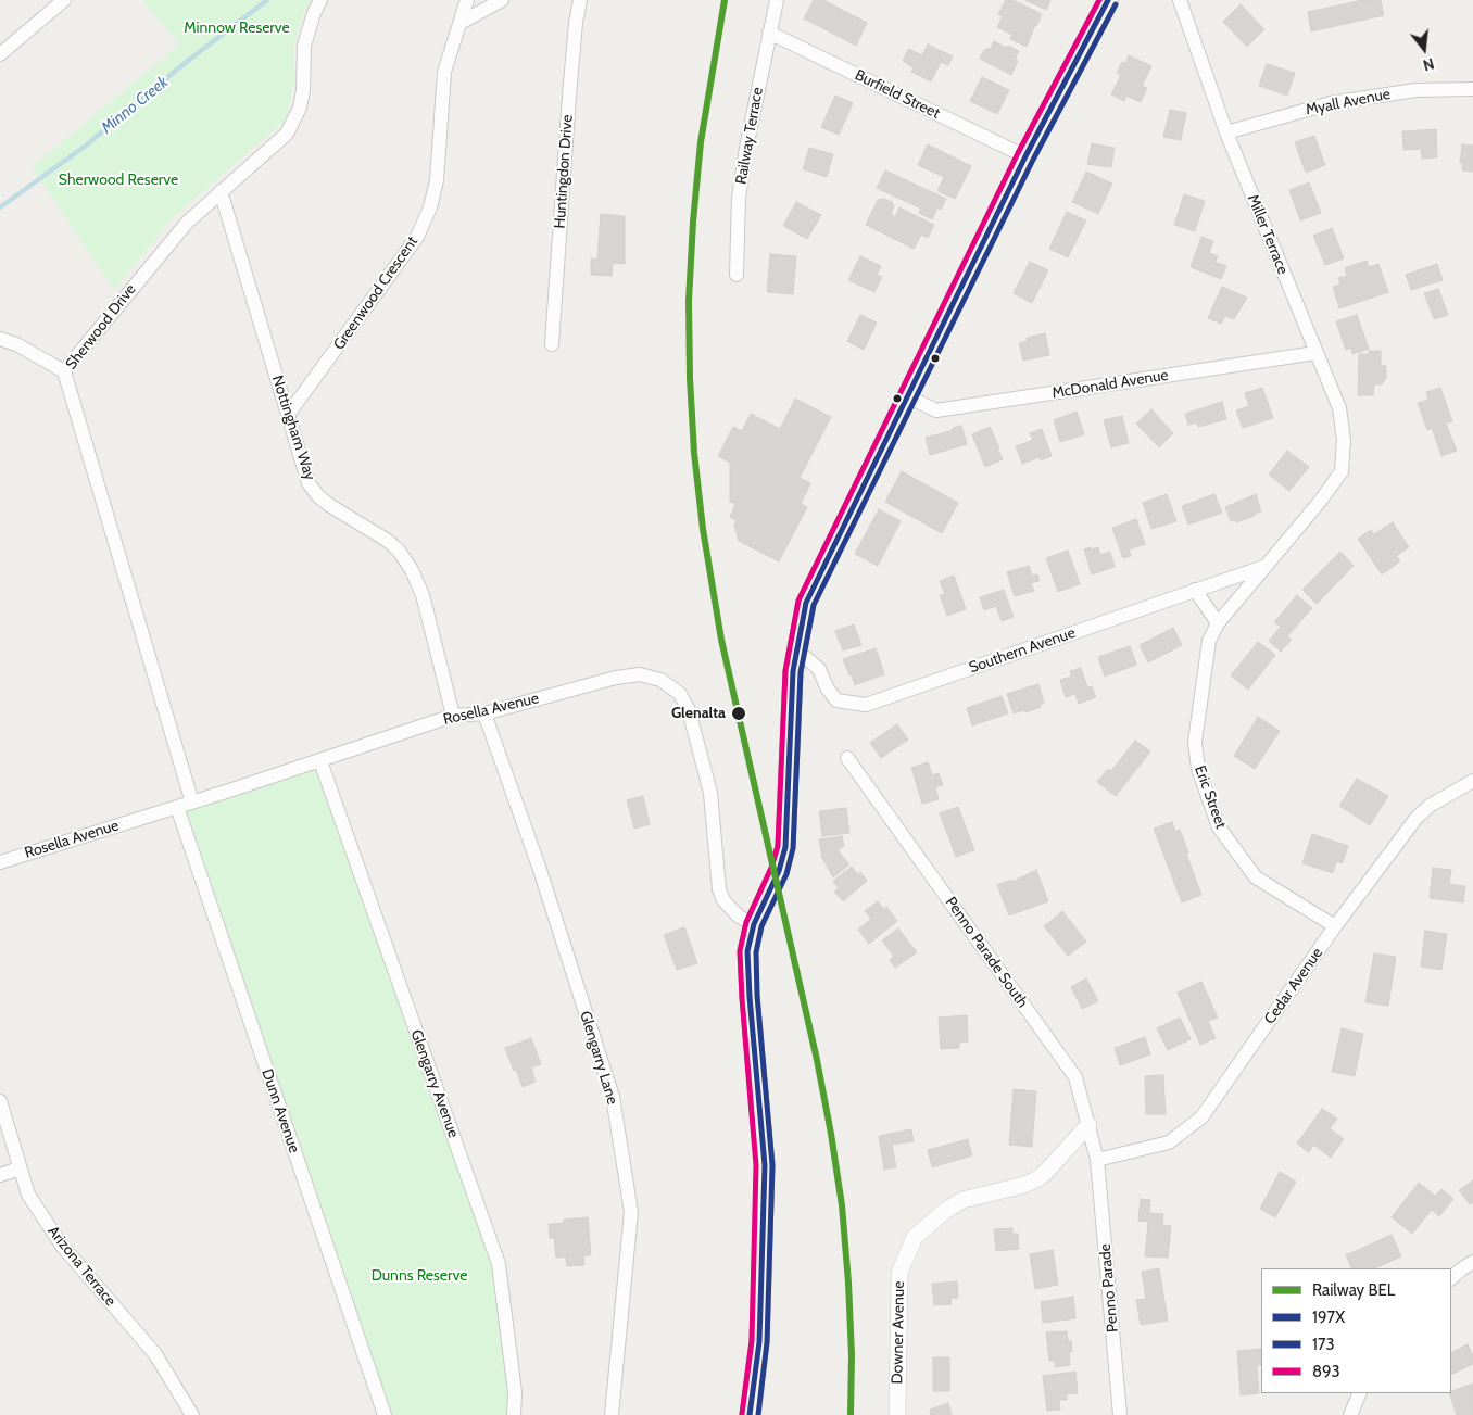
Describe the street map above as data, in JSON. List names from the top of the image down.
{
  "streets": {
    "street": [
      "Burfield Street",
      "Myall Avenue",
      "Railway Terrace",
      "Huntingdon Drive",
      "Miller Terrace",
      "Greenwood Crescent",
      "Sherwood Drive",
      "McDonald Avenue",
      "Nottingham Way",
      "Southern Avenue",
      "Rosella Avenue",
      "Eric Street",
      "Penno Parade South",
      "Cedar Avenue",
      "Glengarry Lane",
      "Glengarry Avenue",
      "Dunn Avenue",
      "Arizona Terrace",
      "Penno Parade",
      "Downer Avenue"
    ]
  },
  "crossings": [
    ["Burfield Street", "Railway Terrace"],
    ["Myall Avenue", "Miller Terrace"],
    ["Miller Terrace", "McDonald Avenue"],
    ["Miller Terrace", "Southern Avenue"],
    ["Greenwood Crescent", "Nottingham Way"],
    ["Sherwood Drive", "Nottingham Way"],
    ["Sherwood Drive", "Rosella Avenue"],
    ["Nottingham Way", "Rosella Avenue"],
    ["Rosella Avenue", "Glengarry Lane"],
    ["Rosella Avenue", "Glengarry Avenue"],
    ["Rosella Avenue", "Dunn Avenue"],
    ["Eric Street", "Cedar Avenue"],
    ["Penno Parade South", "Cedar Avenue"],
    ["Penno Parade South", "Penno Parade"],
    ["Penno Parade South", "Downer Avenue"],
    ["Cedar Avenue", "Penno Parade"]
  ],
  "water": ["Minno Creek"],
  "parks": ["Minnow Reserve", "Sherwood Reserve", "Dunns Reserve"],
  "places": ["Glenalta"],
  "lines": [
    "rail line BEL",
    "transit line 197X",
    "transit line 893",
    "transit line 173"
  ],
  "legend": [
    "Railway BEL",
    "197X",
    "173",
    "893"
  ],
  "north": "bottom"
}
